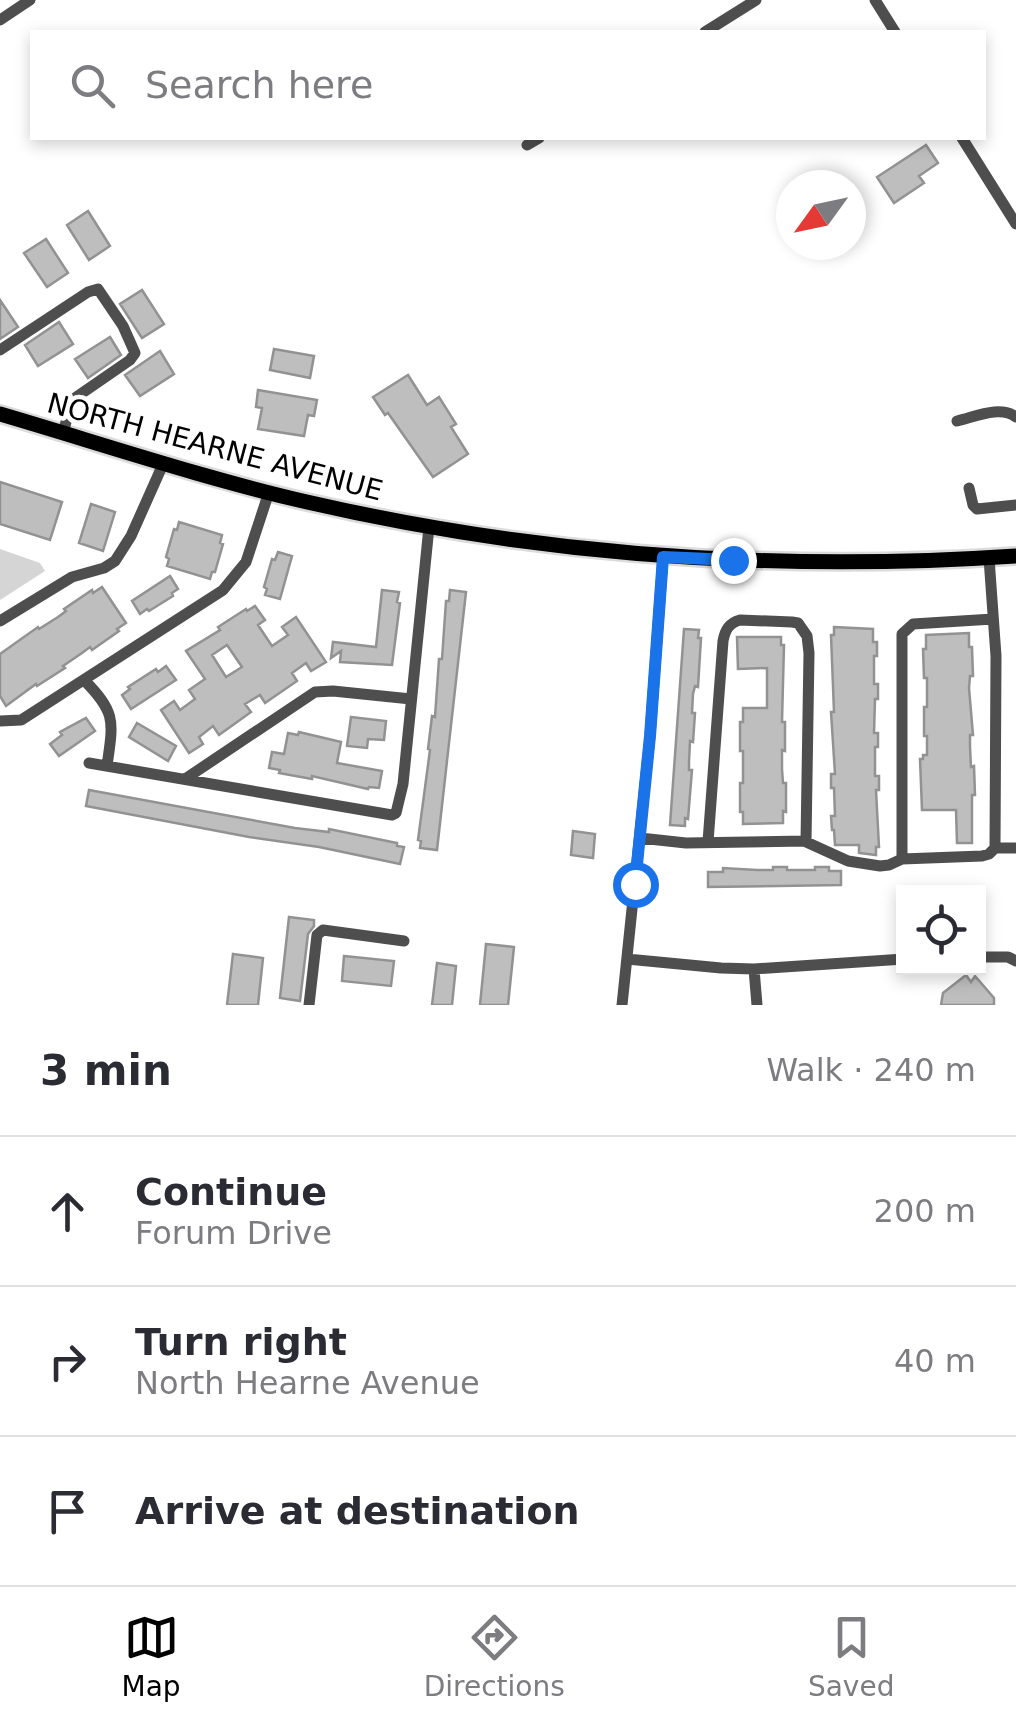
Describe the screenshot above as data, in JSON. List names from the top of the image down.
{
  "streets": {
    "main road": ["NORTH HEARNE AVENUE"]
  },
  "north": "bottom left",
  "page": {
    "search": "Search here",
    "heading": ["3 min", "Walk · 240 m"],
    "list": [
      ["Continue", "Forum Drive", "200 m"],
      ["Turn right", "North Hearne Avenue", "40 m"],
      "Arrive at destination"
    ],
    "nav": ["Map", "Directions", "Saved"]
  }
}
